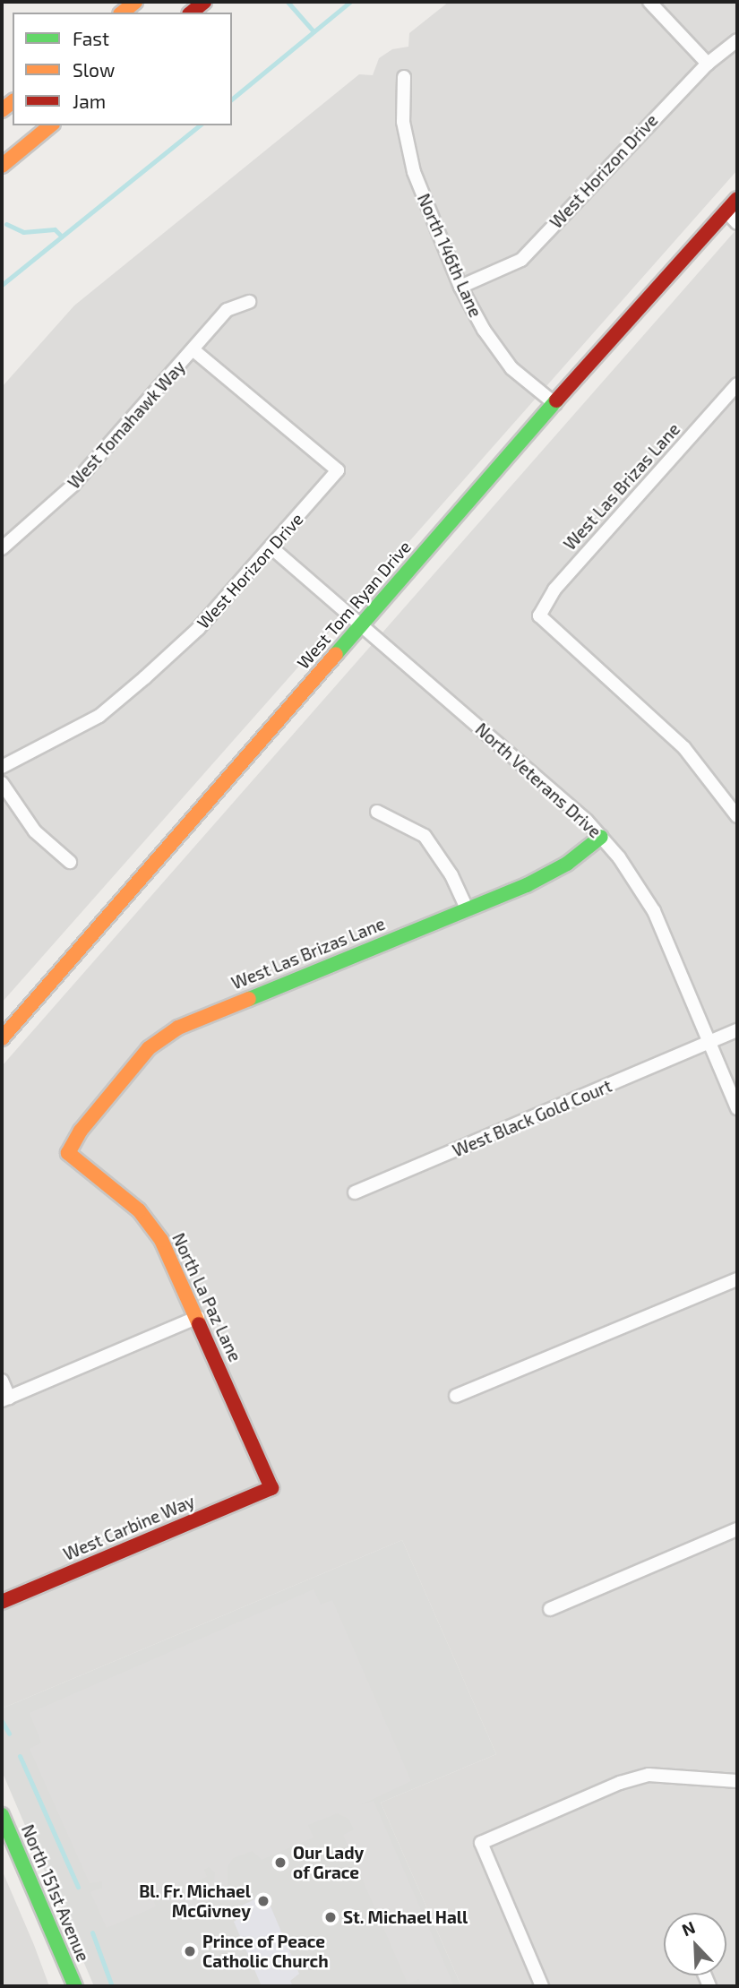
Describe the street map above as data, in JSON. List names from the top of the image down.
{
  "streets": {
    "main road": [
      "West Las Brizas Lane",
      "West Tom Ryan Drive",
      "North La Paz Lane",
      "West Carbine Way",
      "North 151st Avenue"
    ],
    "street": [
      "West Horizon Drive",
      "North 146th Lane",
      "West Tomahawk Way",
      "North Veterans Drive",
      "West Black Gold Court"
    ]
  },
  "crossings": [
    ["West Horizon Drive", "North 146th Lane"],
    ["West Horizon Drive", "West Tomahawk Way"],
    ["West Horizon Drive", "North Veterans Drive"],
    ["North 146th Lane", "West Tom Ryan Drive"],
    ["West Las Brizas Lane", "North Veterans Drive"],
    ["West Las Brizas Lane", "North La Paz Lane"],
    ["West Tom Ryan Drive", "North Veterans Drive"],
    ["North Veterans Drive", "West Black Gold Court"],
    ["North La Paz Lane", "West Carbine Way"]
  ],
  "places": [
    "Our Lady of Grace",
    "Bl. Fr. Michael McGivney",
    "St. Michael Hall",
    "Prince of Peace Catholic Church"
  ],
  "legend": ["Fast", "Slow", "Jam"],
  "north": "top left"
}
